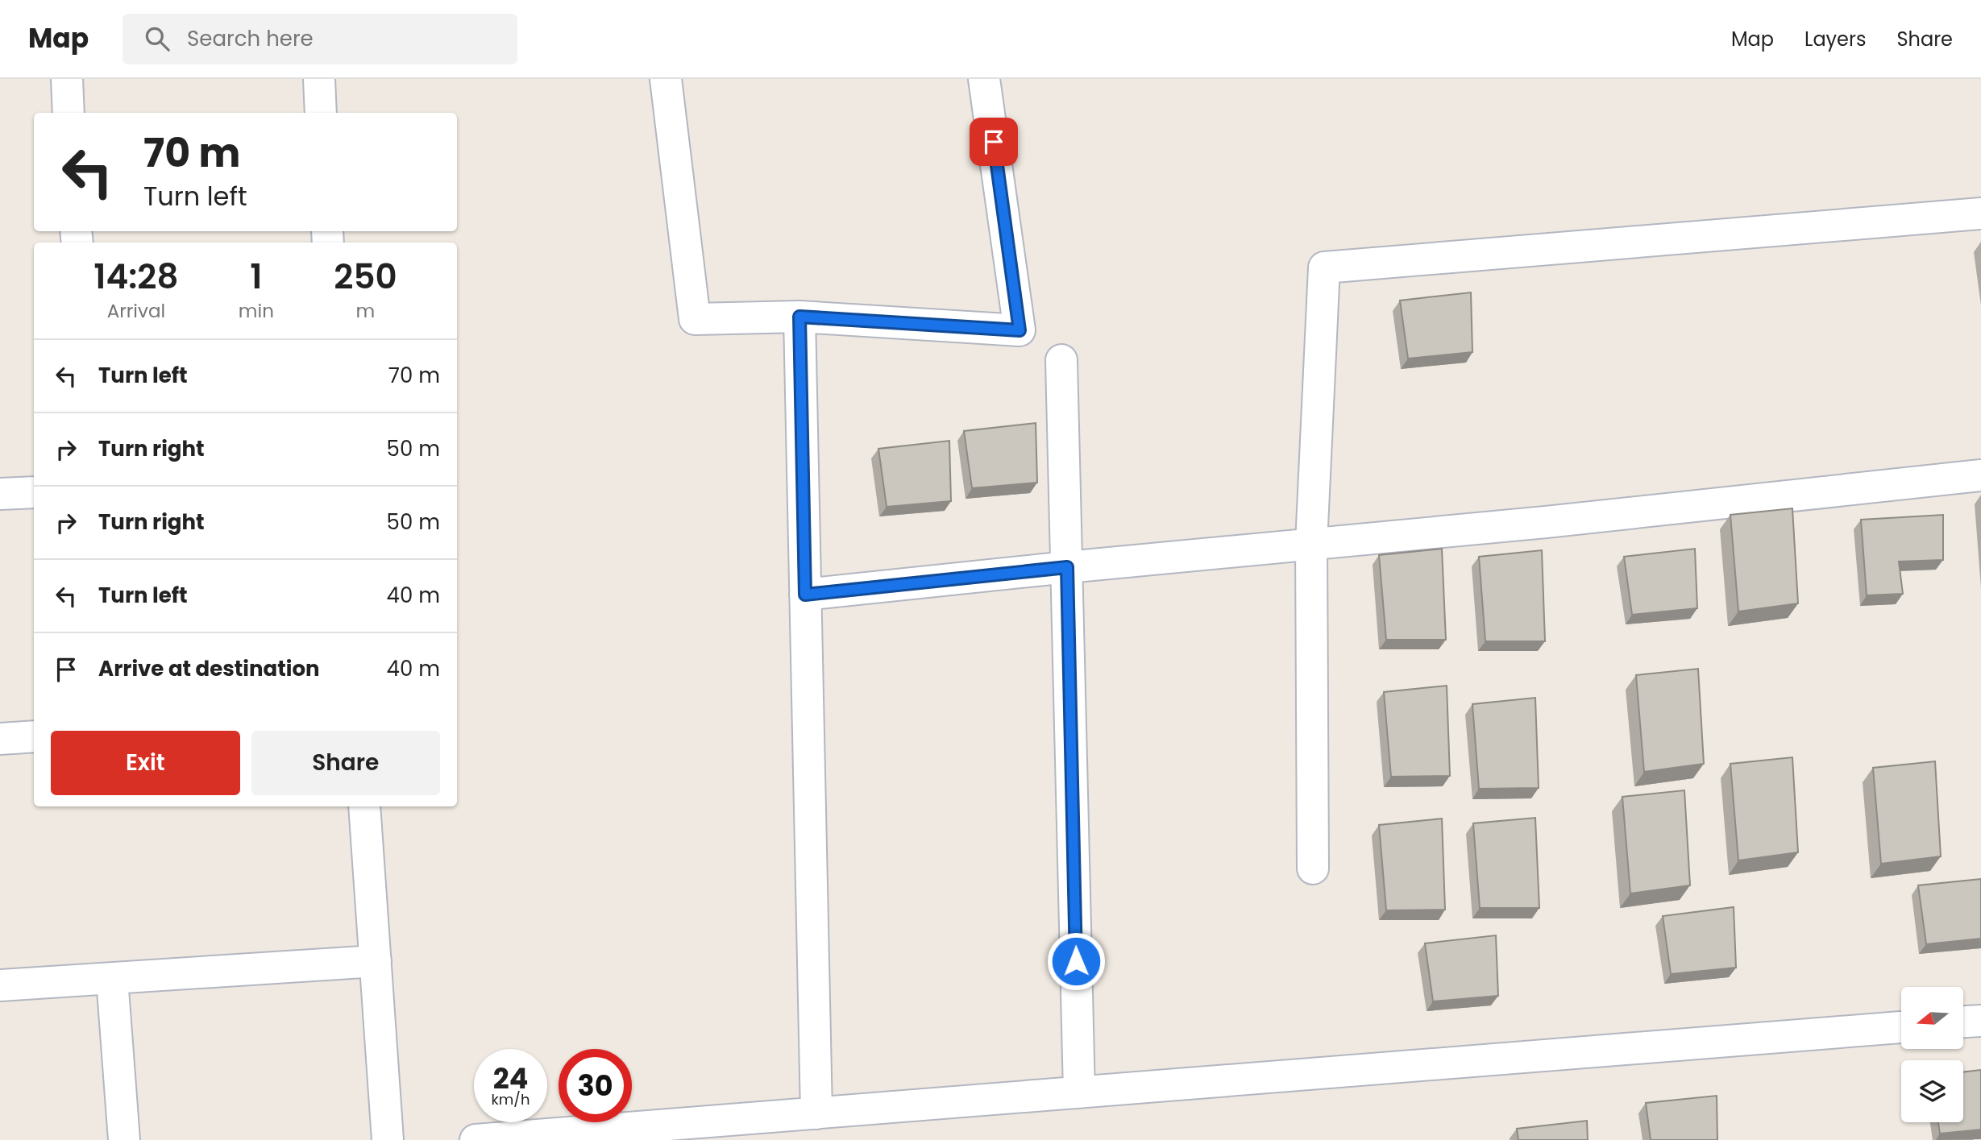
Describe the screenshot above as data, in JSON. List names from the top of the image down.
{
  "north": "left",
  "page": {
    "header": "Map",
    "search": "Search here",
    "nav": ["Map", "Layers", "Share"],
    "turn": ["70 m", "Turn left"],
    "eta": [
      "14:28",
      "Arrival",
      "1",
      "min",
      "250",
      "m"
    ],
    "list": [
      {
        "name": "Turn left",
        "value": "70 m"
      },
      {
        "name": "Turn right",
        "value": "50 m"
      },
      {
        "name": "Turn right",
        "value": "50 m"
      },
      {
        "name": "Turn left",
        "value": "40 m"
      },
      {
        "name": "Arrive at destination",
        "value": "40 m"
      }
    ],
    "buttons": ["Exit", "Share"],
    "speed": "24 km/h",
    "limit": "30"
  }
}
